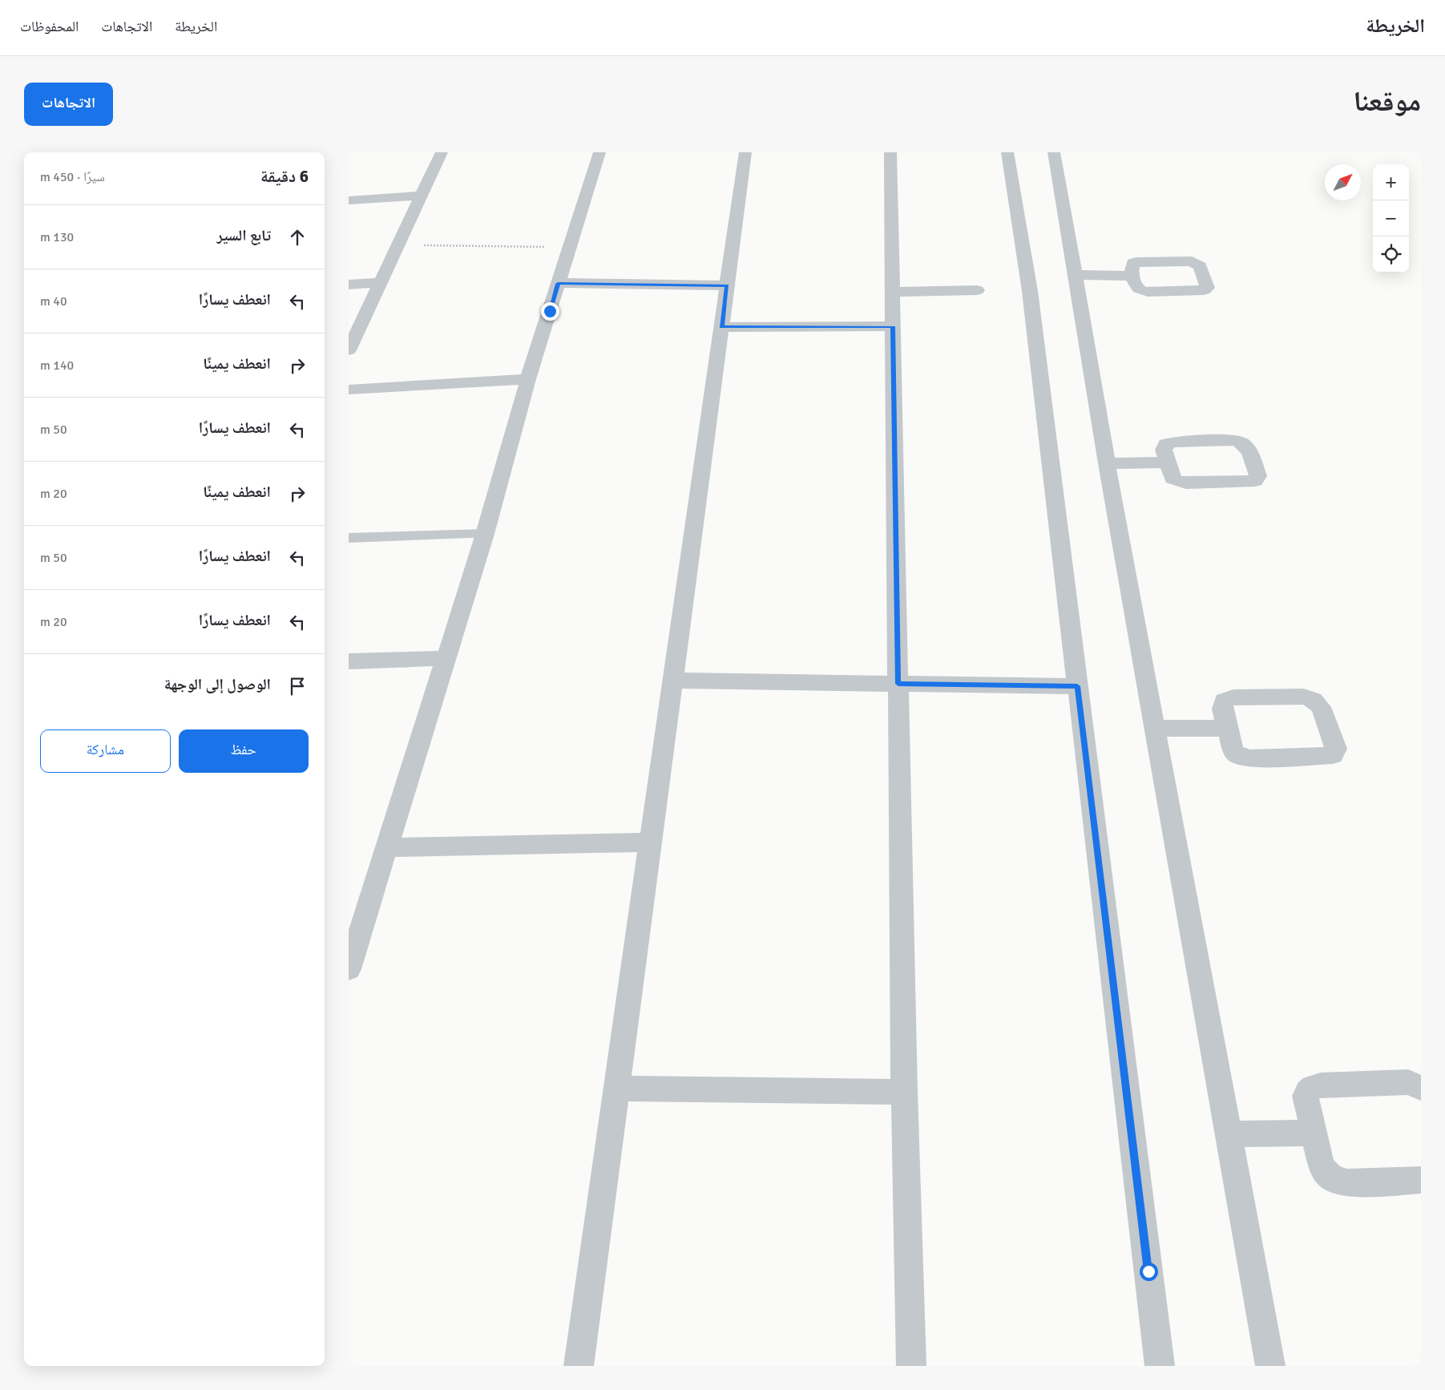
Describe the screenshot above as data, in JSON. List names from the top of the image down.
{
  "north": "top right",
  "page": {
    "header": "الخريطة",
    "nav": ["الخريطة", "الاتجاهات", "المحفوظات"],
    "title": "موقعنا",
    "buttons": [
      "الاتجاهات",
      ["حفظ", "مشاركة"]
    ],
    "heading": ["6 دقيقة", "سيرًا · 450 m"],
    "map_buttons": ["+", "−"],
    "list": [
      ["تابع السير", "130 m"],
      ["انعطف يسارًا", "40 m"],
      ["انعطف يمينًا", "140 m"],
      ["انعطف يسارًا", "50 m"],
      ["انعطف يمينًا", "20 m"],
      ["انعطف يسارًا", "50 m"],
      ["انعطف يسارًا", "20 m"],
      "الوصول إلى الوجهة"
    ]
  }
}
